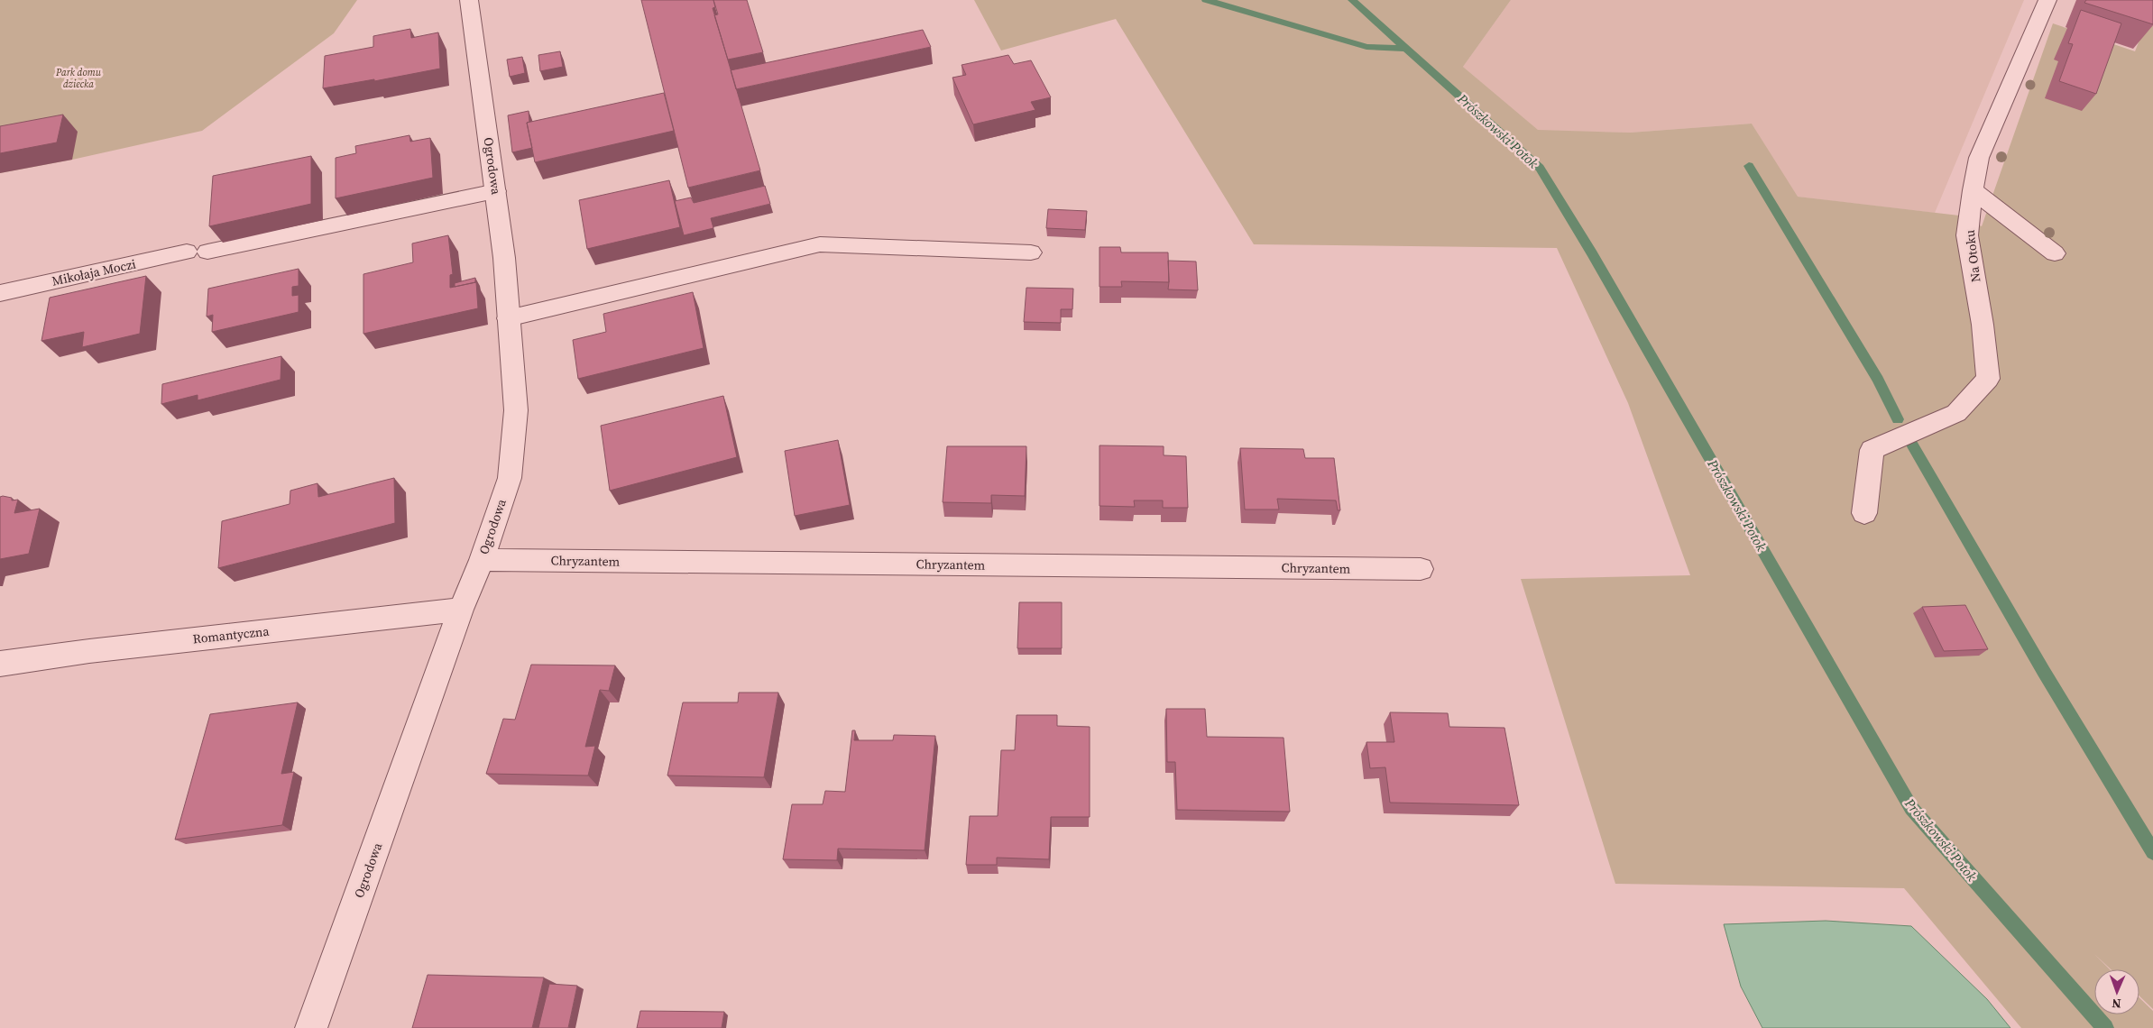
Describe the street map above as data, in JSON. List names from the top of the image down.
{
  "streets": {
    "street": [
      "Ogrodowa",
      "Na Otoku",
      "Mikołaja Moczi",
      "Chryzantem",
      "Romantyczna"
    ]
  },
  "crossings": [
    ["Ogrodowa", "Mikołaja Moczi"],
    ["Ogrodowa", "Chryzantem"],
    ["Ogrodowa", "Romantyczna"]
  ],
  "water": ["Prószkowski Potok"],
  "parks": ["Park domu dziecka"],
  "north": "bottom"
}
